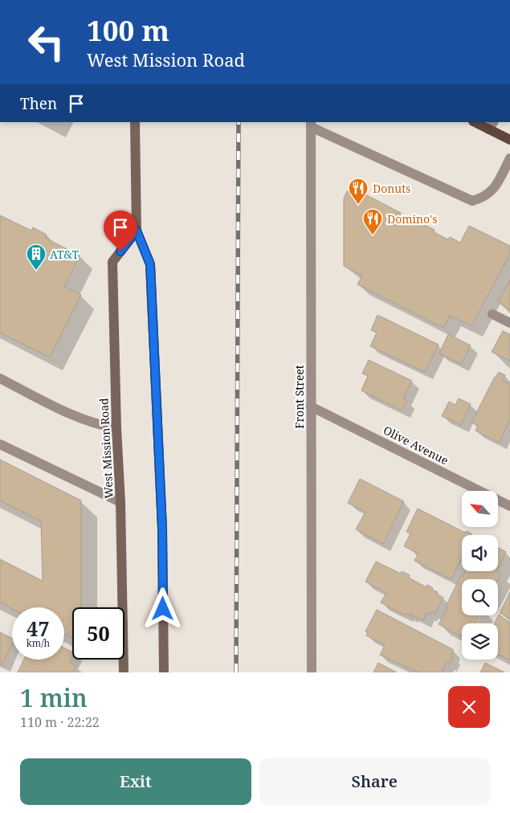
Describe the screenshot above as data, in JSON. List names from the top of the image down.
{
  "streets": {
    "main road": ["West Mission Road"],
    "street": ["Front Street", "Olive Avenue"]
  },
  "crossings": [
    ["Front Street", "Olive Avenue"]
  ],
  "places": {
    "restaurant": ["Donuts", "Domino's"],
    "building": ["AT&T"]
  },
  "north": "top left",
  "page": {
    "turn": ["100 m", "West Mission Road"],
    "then": "Then",
    "speed": "47 km/h",
    "limit": "50",
    "heading": ["1 min", "110 m · 22:22"],
    "buttons": ["Exit", "Share"]
  }
}
